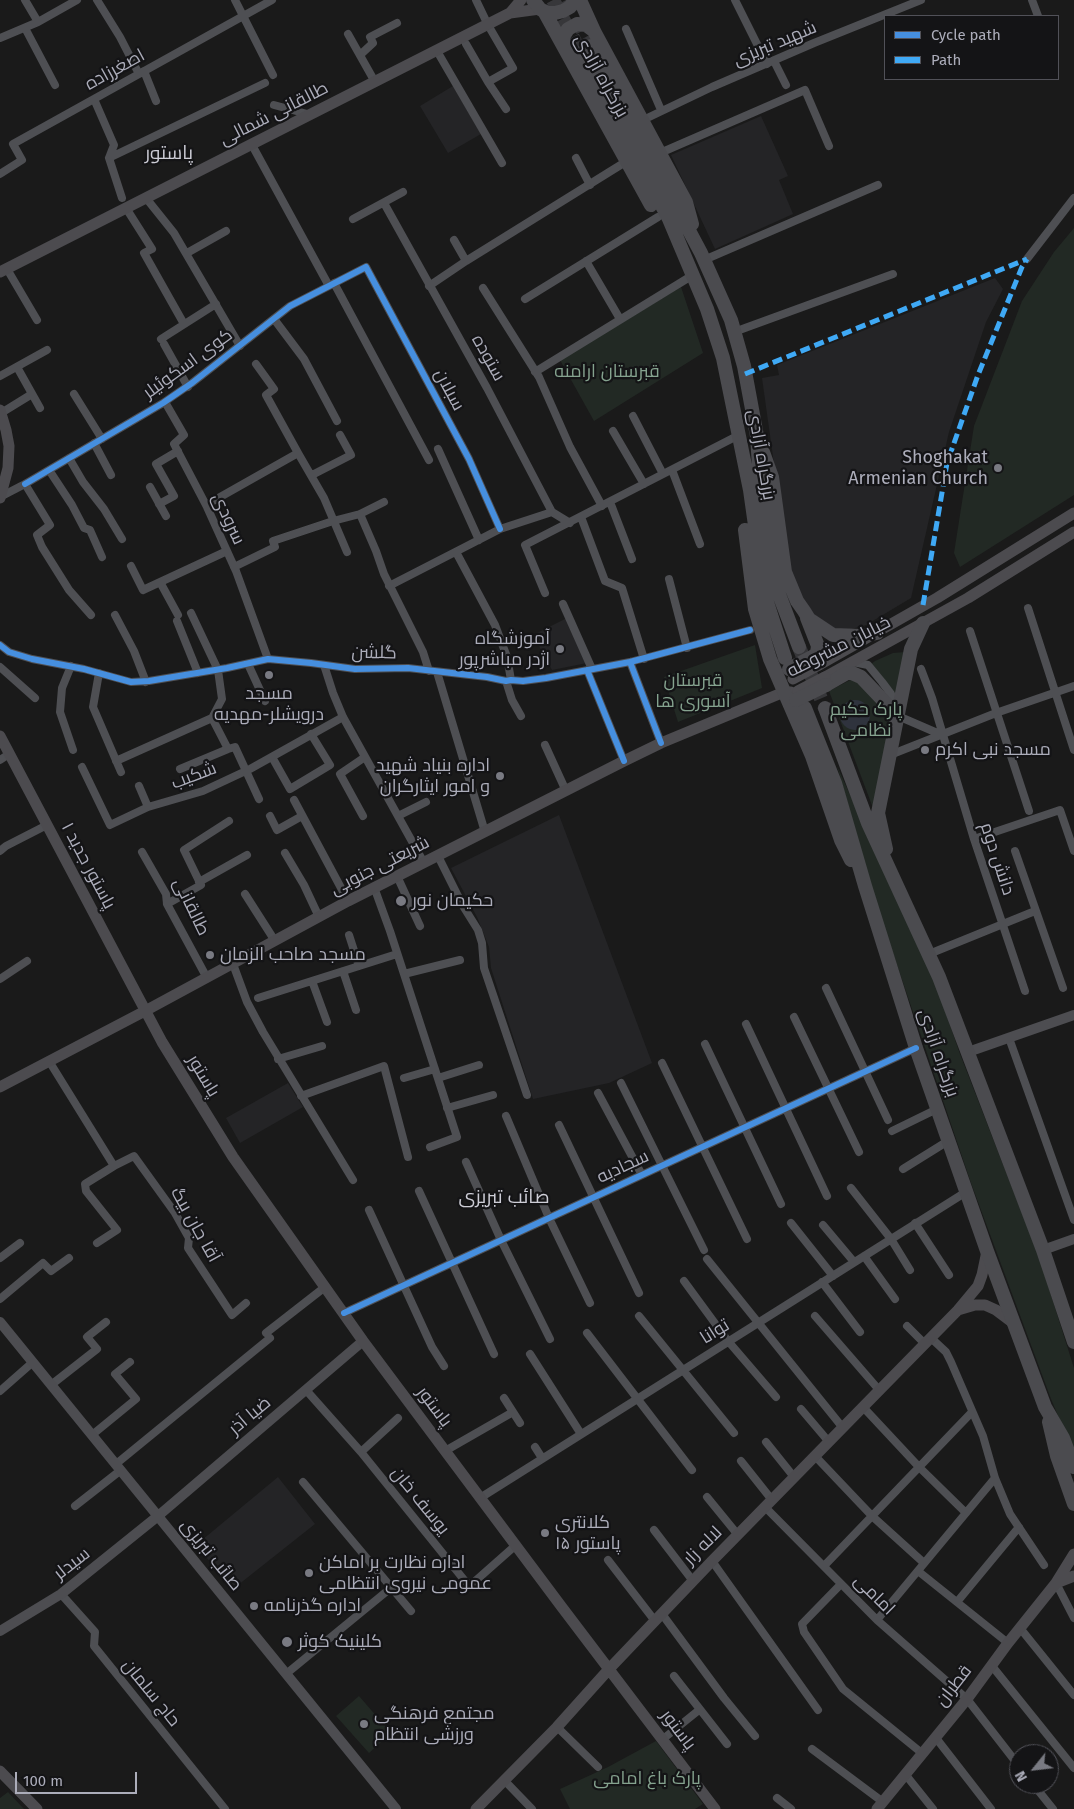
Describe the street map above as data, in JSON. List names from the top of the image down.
{
  "streets": {
    "highway": ["بزرگراه آزادی"],
    "main road": [
      "طالقانی شمالی",
      "خیابان مشروطه",
      "پاستور جدید ۱",
      "شریعتی جنوبی",
      "پاستور",
      "ضیا آذر",
      "لاله زار",
      "صائب تبریزی",
      "سیدلر",
      "قطران"
    ],
    "street": [
      "شهید تبریزی",
      "اصغرزاده",
      "ستوده",
      "کوی اسکوئیلر",
      "سبلان",
      "سرودی",
      "گلشن",
      "شکیب",
      "دانش دوم",
      "طالقانی",
      "سجادیه",
      "آقا جان بیگ",
      "توانا",
      "یوسف خان",
      "امامی",
      "حاج سلمان"
    ]
  },
  "crossings": [
    ["شهید تبریزی", "بزرگراه آزادی"],
    ["بزرگراه آزادی", "طالقانی شمالی"],
    ["بزرگراه آزادی", "خیابان مشروطه"],
    ["بزرگراه آزادی", "شریعتی جنوبی"],
    ["بزرگراه آزادی", "سجادیه"],
    ["بزرگراه آزادی", "توانا"],
    ["بزرگراه آزادی", "لاله زار"],
    ["کوی اسکوئیلر", "سبلان"],
    ["سرودی", "گلشن"],
    ["خیابان مشروطه", "شریعتی جنوبی"],
    ["پاستور جدید ۱", "شریعتی جنوبی"],
    ["پاستور جدید ۱", "پاستور"],
    ["شریعتی جنوبی", "طالقانی"],
    ["شریعتی جنوبی", "پاستور"],
    ["پاستور", "سجادیه"],
    ["پاستور", "توانا"],
    ["پاستور", "ضیا آذر"],
    ["پاستور", "یوسف خان"],
    ["پاستور", "لاله زار"],
    ["ضیا آذر", "یوسف خان"],
    ["ضیا آذر", "صائب تبریزی"],
    ["ضیا آذر", "سیدلر"],
    ["لاله زار", "امامی"],
    ["صائب تبریزی", "سیدلر"],
    ["سیدلر", "حاج سلمان"],
    ["امامی", "قطران"]
  ],
  "districts": ["پاستور", "صائب تبریزی"],
  "parks": [
    "قبرستان ارامنه",
    "قبرستان آسوری ها",
    "پارک حکیم نظامی",
    "پارک باغ امامی"
  ],
  "places": [
    "Shoghakat Armenian Church",
    "آموزشگاه اژدر مباشرپور",
    "مسجد درویشلر-مهدیه",
    "مسجد نبی اکرم",
    "اداره بنیاد شهید و امور ایثارگران",
    "حکیمان نور",
    "مسجد صاحب الزمان",
    "کلانتری ۱۵ پاستور",
    "اداره نظارت بر اماکن عمومی نیروی انتظامی",
    "اداره گذرنامه",
    "کلینیک کوثر",
    "مجتمع فرهنگی ورزشی انتظام"
  ],
  "legend": ["Cycle path", "Path"],
  "scale_bar": "100 m",
  "north": "bottom left"
}
